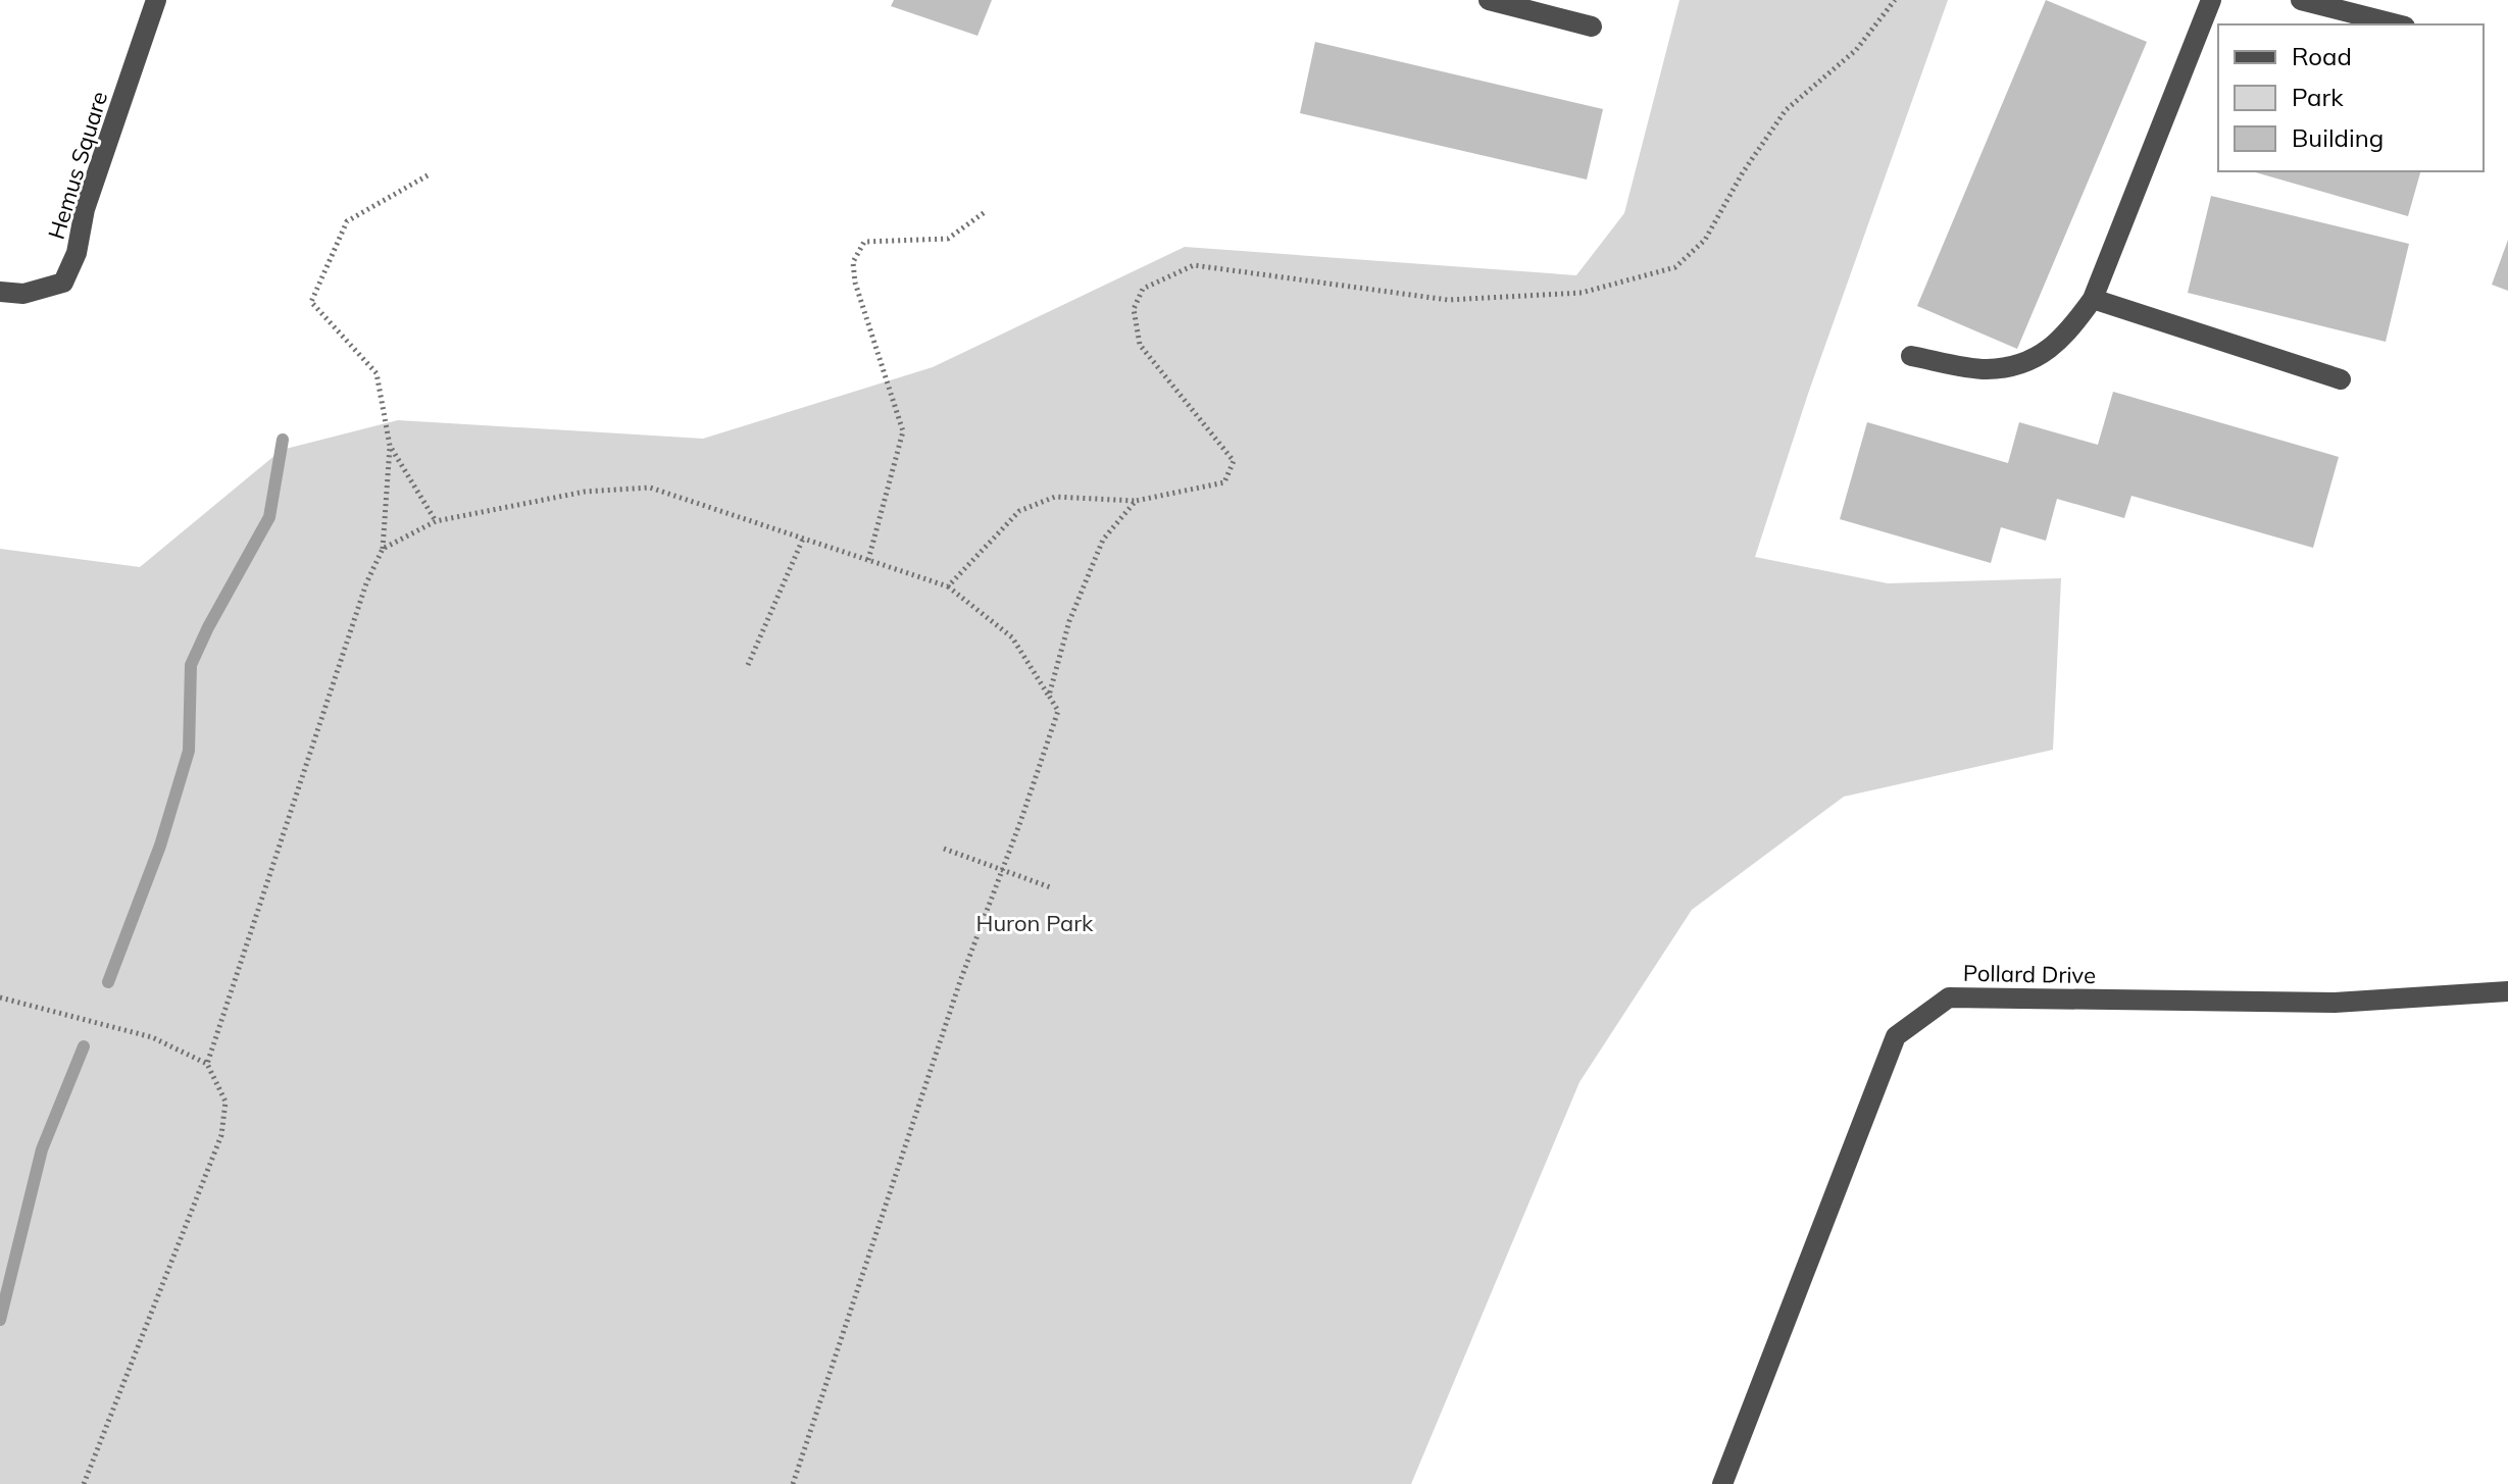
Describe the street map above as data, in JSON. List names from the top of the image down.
{
  "streets": {
    "street": ["Hemus Square", "Pollard Drive"]
  },
  "parks": ["Huron Park"],
  "legend": ["Road", "Park", "Building"]
}
